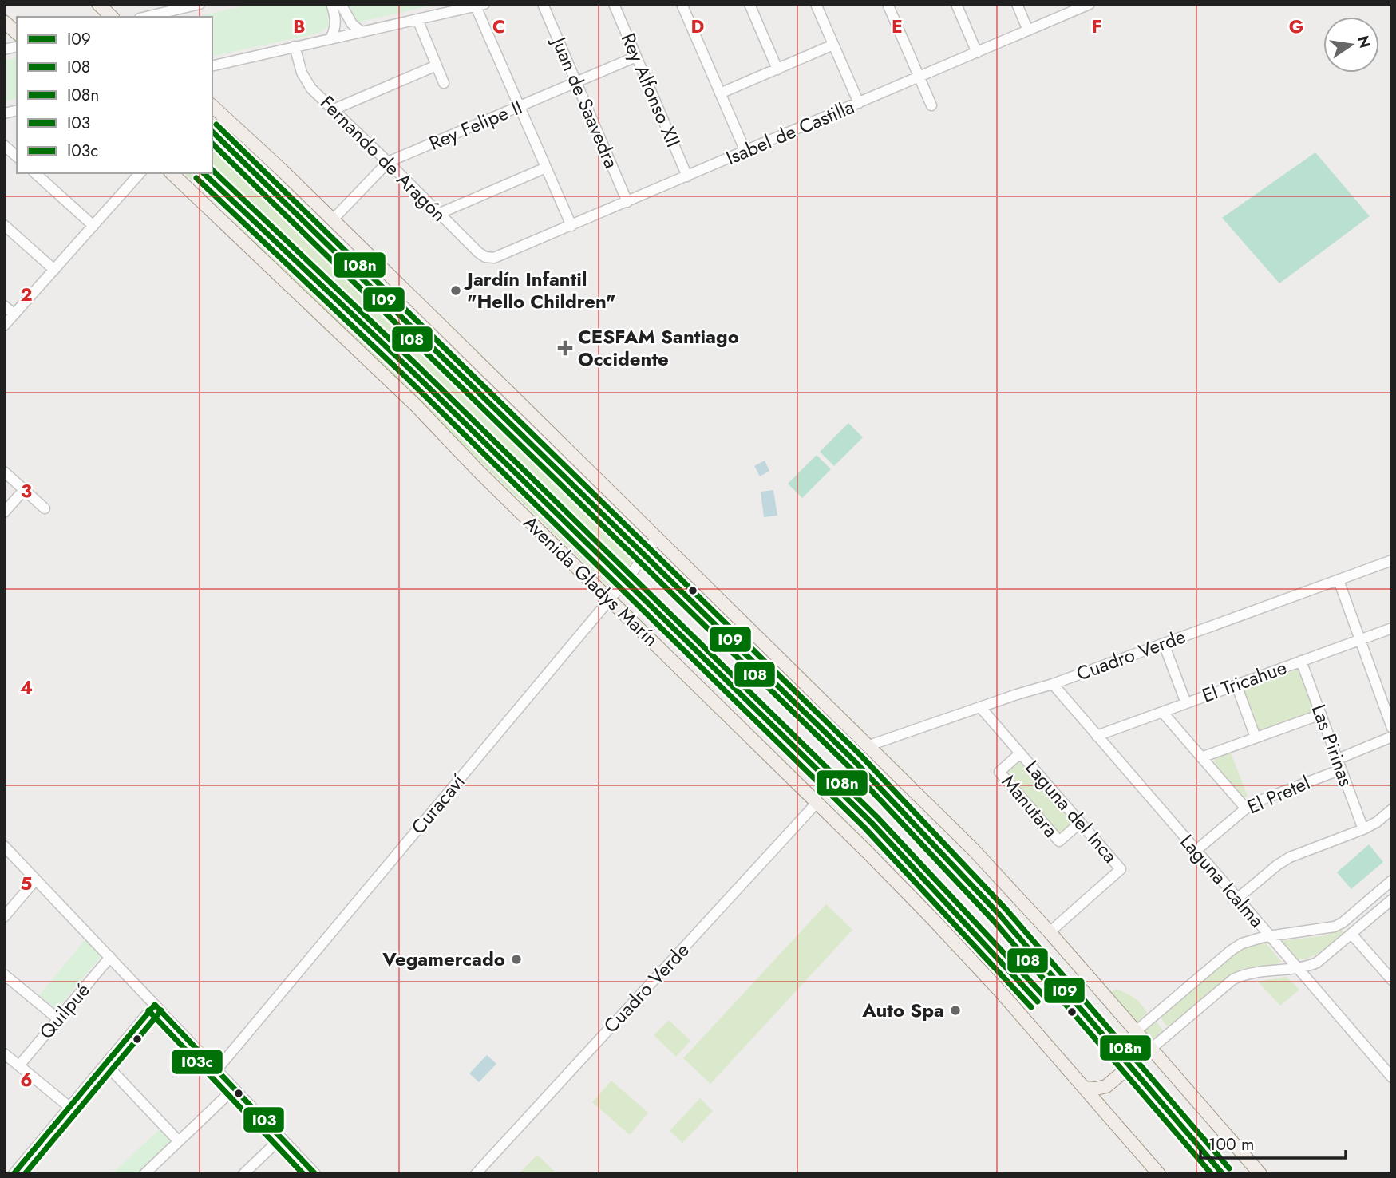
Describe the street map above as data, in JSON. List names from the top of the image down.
{
  "streets": {
    "main road": ["Avenida Gladys Marín"],
    "street": [
      "Rey Alfonso XII",
      "Juan de Saavedra",
      "Rey Felipe II",
      "Isabel de Castilla",
      "Fernando de Aragón",
      "Cuadro Verde",
      "El Tricahue",
      "Las Pirinas",
      "El Pretel",
      "Curacaví",
      "Manutara",
      "Laguna del Inca",
      "Laguna Icalma",
      "Quilpué"
    ]
  },
  "crossings": [
    ["Rey Alfonso XII", "Rey Felipe II"],
    ["Rey Alfonso XII", "Isabel de Castilla"],
    ["Juan de Saavedra", "Rey Felipe II"],
    ["Juan de Saavedra", "Isabel de Castilla"],
    ["Rey Felipe II", "Fernando de Aragón"],
    ["Isabel de Castilla", "Fernando de Aragón"],
    ["Avenida Gladys Marín", "Cuadro Verde"],
    ["Avenida Gladys Marín", "Curacaví"],
    ["Cuadro Verde", "Laguna del Inca"],
    ["Cuadro Verde", "Laguna Icalma"],
    ["El Tricahue", "Las Pirinas"],
    ["El Tricahue", "Laguna Icalma"],
    ["Las Pirinas", "El Pretel"],
    ["El Pretel", "Laguna Icalma"],
    ["Manutara", "Laguna del Inca"]
  ],
  "places": {
    "other": ["Jardín Infantil \"Hello Children\"", "Vegamercado", "Auto Spa"],
    "health": ["CESFAM Santiago Occidente"]
  },
  "lines": [
    "transit line I08n",
    "transit line I09",
    "transit line I08",
    "transit line I03",
    "transit line I03c"
  ],
  "legend": [
    "I09",
    "I08",
    "I08n",
    "I03",
    "I03c"
  ],
  "scale_bar": "100 m",
  "north": "right",
  "grid": {
    "columns": [
      "B",
      "C",
      "D",
      "E",
      "F",
      "G"
    ],
    "rows": [
      "2",
      "3",
      "4",
      "5",
      "6"
    ]
  }
}
